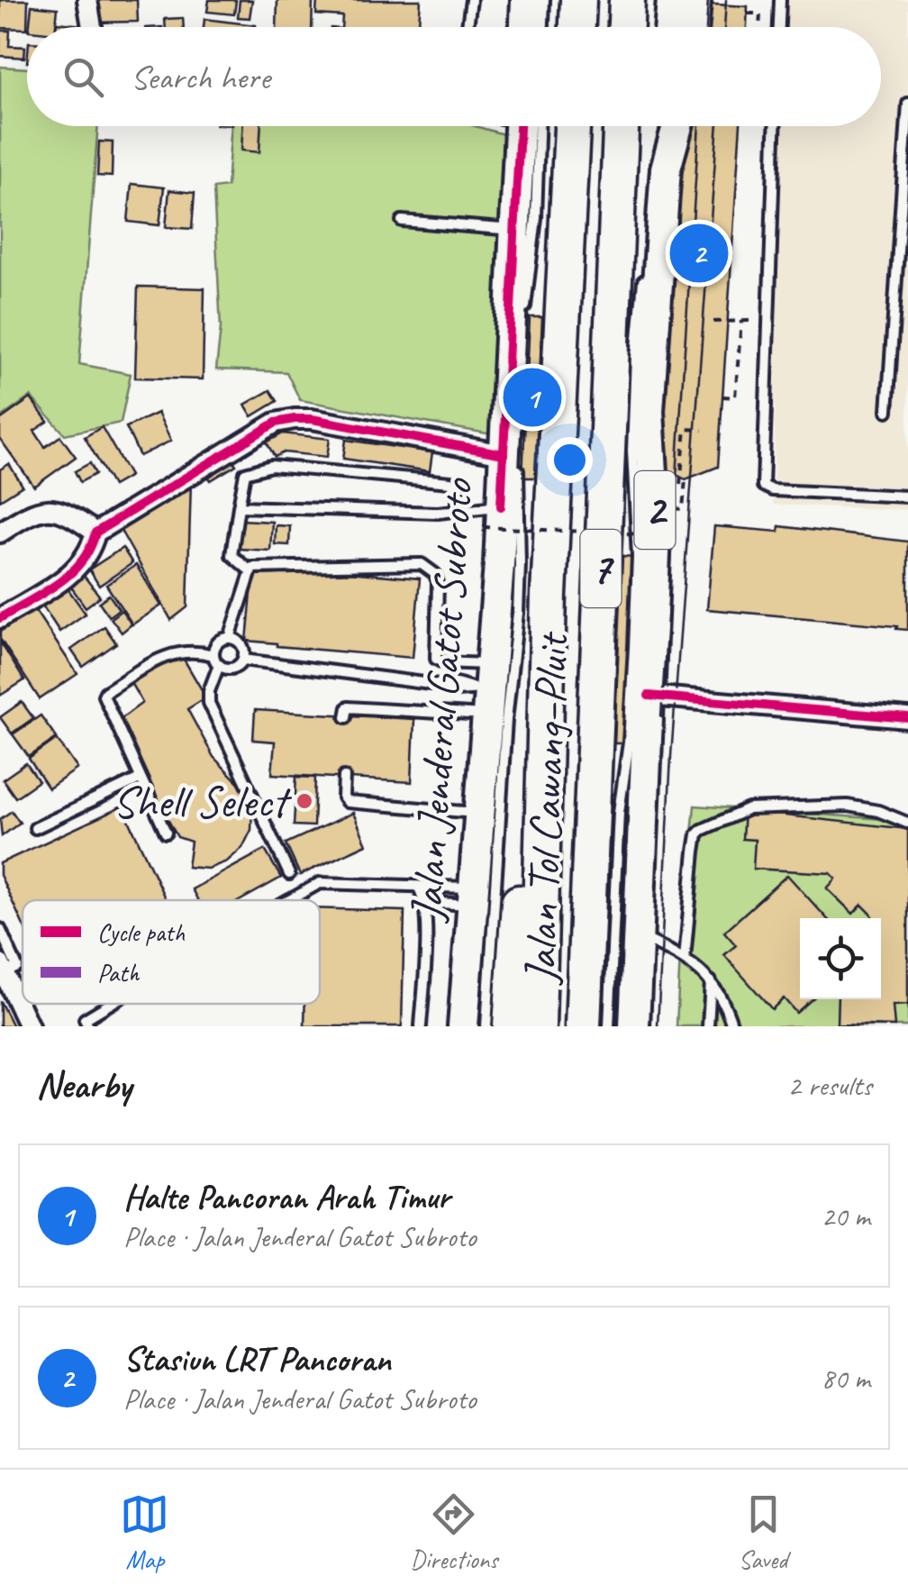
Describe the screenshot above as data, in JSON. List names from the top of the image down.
{
  "streets": {
    "highway": [
      "2",
      "7",
      "Jalan Jenderal Gatot Subroto",
      "Jalan Tol Cawang–Pluit"
    ]
  },
  "places": ["Shell Select"],
  "legend": ["Cycle path", "Path"],
  "page": {
    "search": "Search here",
    "pins": ["2", "1"],
    "heading": ["Nearby", "2 results"],
    "list": [
      {
        "mark": "1",
        "name": "Halte Pancoran Arah Timur",
        "note": "Place · Jalan Jenderal Gatot Subroto",
        "value": "20 m"
      },
      {
        "mark": "2",
        "name": "Stasiun LRT Pancoran",
        "note": "Place · Jalan Jenderal Gatot Subroto",
        "value": "80 m"
      }
    ],
    "nav": ["Map", "Directions", "Saved"]
  }
}
